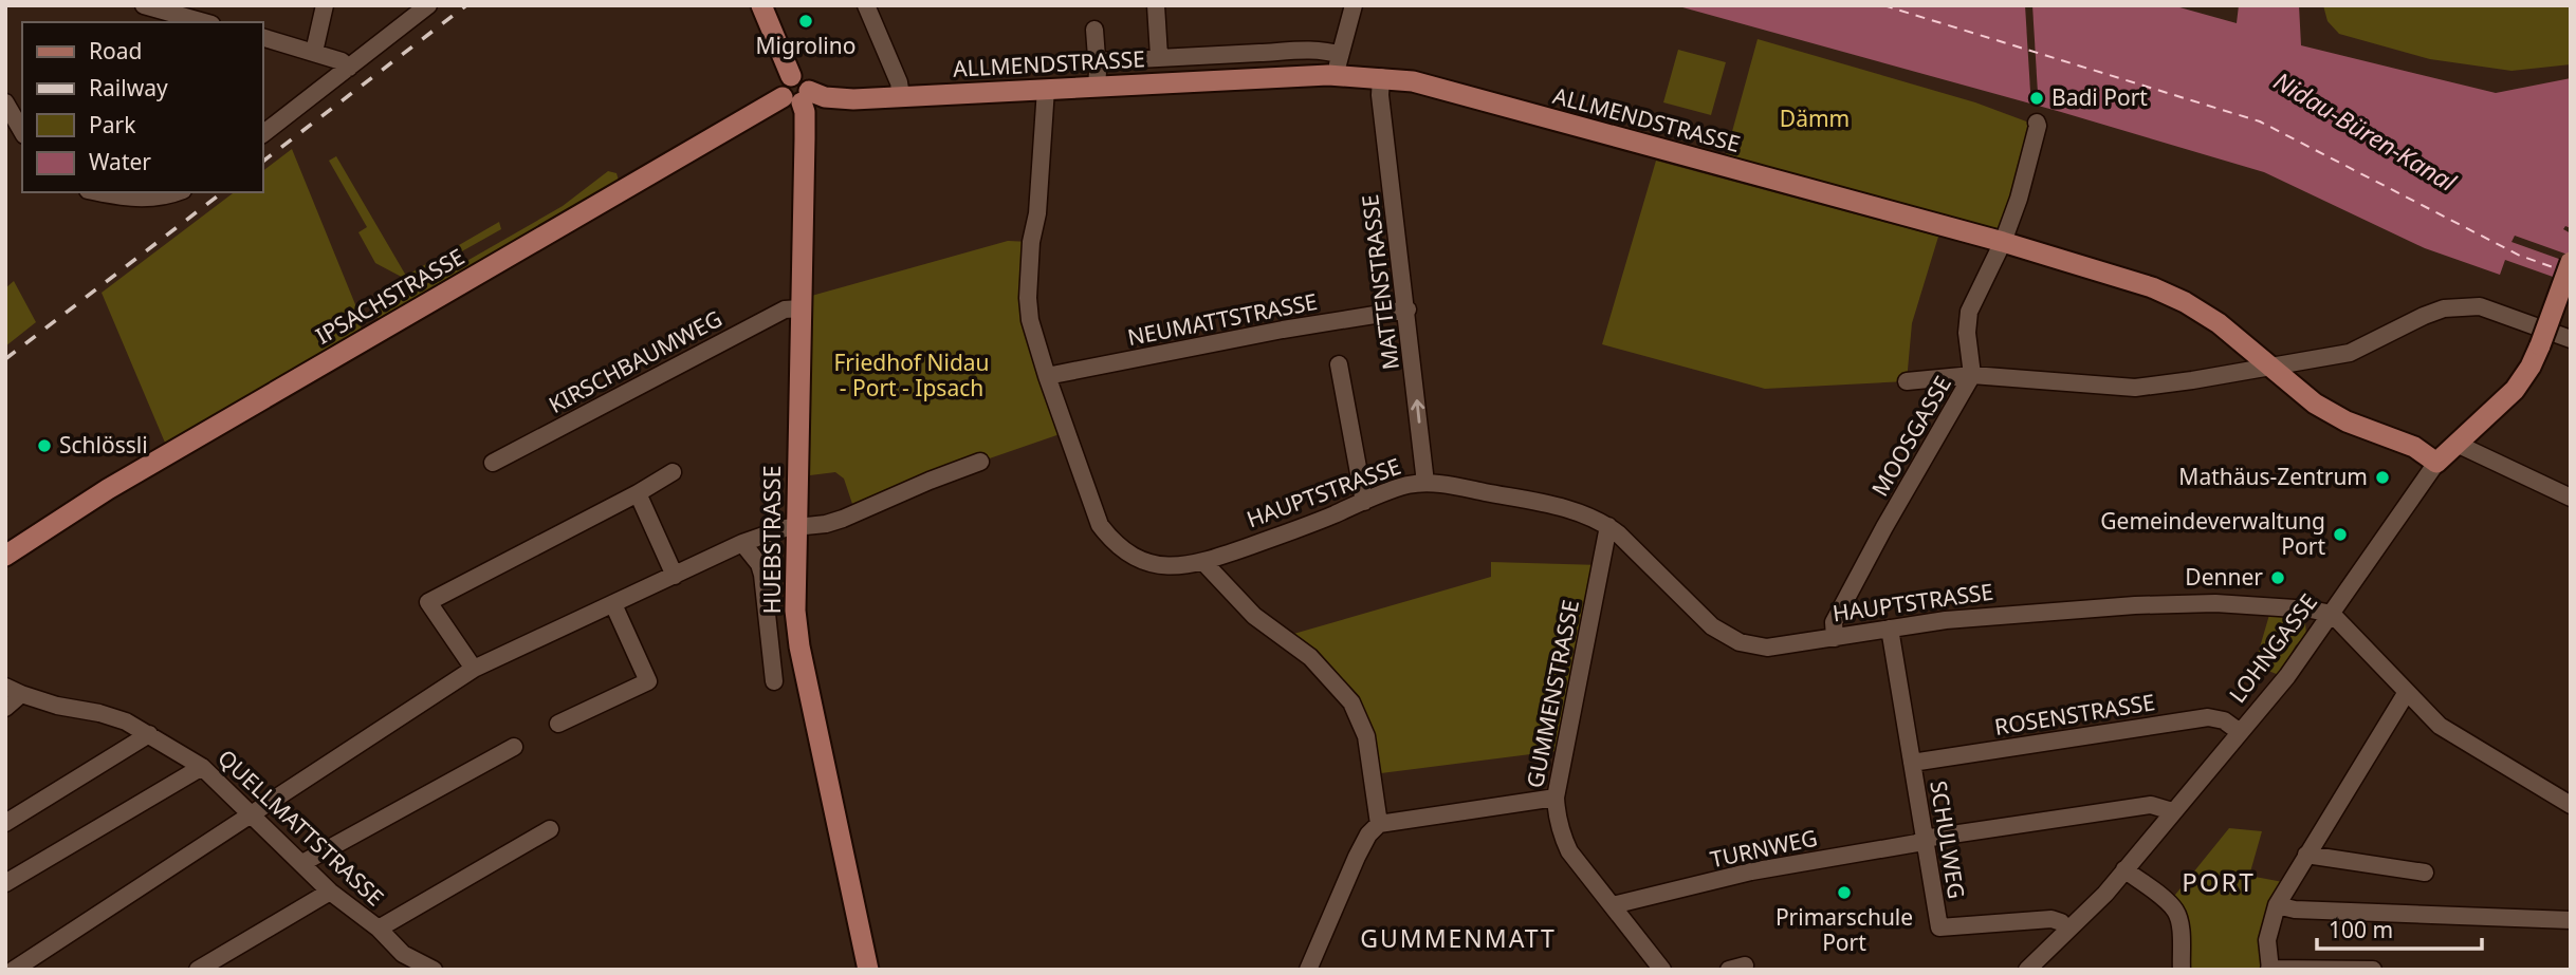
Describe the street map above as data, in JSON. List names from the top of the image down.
{
  "streets": {
    "main road": [
      "ALLMENDSTRASSE",
      "IPSACHSTRASSE",
      "HUEBSTRASSE",
      "LOHNGASSE"
    ],
    "street": [
      "MATTENSTRASSE",
      "NEUMATTSTRASSE",
      "KIRSCHBAUMWEG",
      "MOOSGASSE",
      "HAUPTSTRASSE",
      "GUMMENSTRASSE",
      "ROSENSTRASSE",
      "QUELLMATTSTRASSE",
      "SCHULWEG",
      "TURNWEG"
    ]
  },
  "crossings": [
    ["ALLMENDSTRASSE", "MATTENSTRASSE"],
    ["ALLMENDSTRASSE", "IPSACHSTRASSE"],
    ["ALLMENDSTRASSE", "MOOSGASSE"],
    ["ALLMENDSTRASSE", "HAUPTSTRASSE"],
    ["ALLMENDSTRASSE", "HUEBSTRASSE"],
    ["ALLMENDSTRASSE", "LOHNGASSE"],
    ["MATTENSTRASSE", "NEUMATTSTRASSE"],
    ["MATTENSTRASSE", "HAUPTSTRASSE"],
    ["IPSACHSTRASSE", "HUEBSTRASSE"],
    ["NEUMATTSTRASSE", "HAUPTSTRASSE"],
    ["KIRSCHBAUMWEG", "HUEBSTRASSE"],
    ["MOOSGASSE", "HAUPTSTRASSE"],
    ["HAUPTSTRASSE", "LOHNGASSE"],
    ["HAUPTSTRASSE", "GUMMENSTRASSE"],
    ["HAUPTSTRASSE", "SCHULWEG"],
    ["LOHNGASSE", "ROSENSTRASSE"],
    ["LOHNGASSE", "SCHULWEG"],
    ["LOHNGASSE", "TURNWEG"],
    ["GUMMENSTRASSE", "TURNWEG"],
    ["ROSENSTRASSE", "SCHULWEG"],
    ["SCHULWEG", "TURNWEG"]
  ],
  "districts": ["PORT", "GUMMENMATT"],
  "water": ["Nidau-Büren-Kanal"],
  "parks": ["Dämm", "Friedhof Nidau - Port - Ipsach"],
  "places": [
    "Migrolino",
    "Badi Port",
    "Schlössli",
    "Mathäus-Zentrum",
    "Gemeindeverwaltung Port",
    "Denner",
    "Primarschule Port"
  ],
  "legend": [
    "Road",
    "Railway",
    "Park",
    "Water"
  ],
  "scale_bar": "100 m"
}
